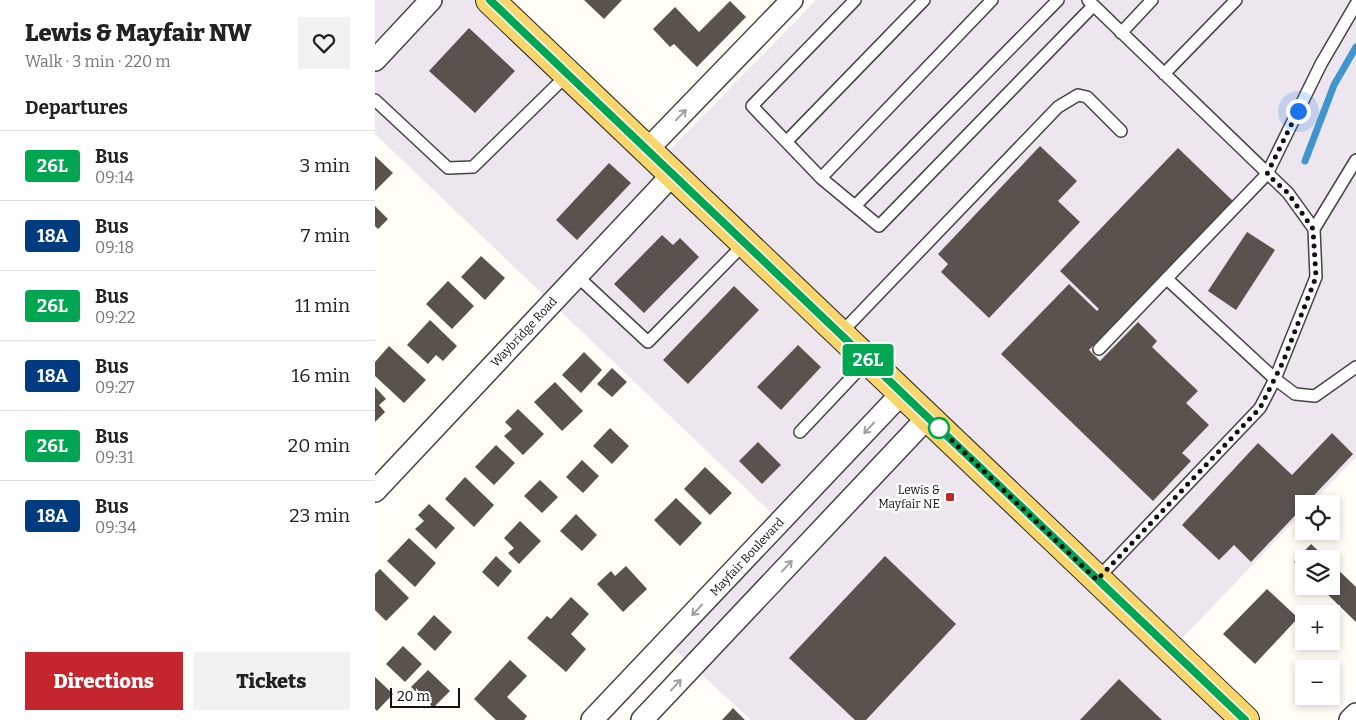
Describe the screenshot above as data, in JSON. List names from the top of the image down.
{
  "streets": {
    "street": ["Waybridge Road", "Mayfair Boulevard"]
  },
  "places": {
    "transit": ["Lewis & Mayfair NE"]
  },
  "lines": ["bus line 26L"],
  "scale_bar": "20 m",
  "page": {
    "heading": [
      ["Lewis & Mayfair NW", "Walk · 3 min · 220 m"],
      "Departures"
    ],
    "on_map": "26L",
    "list": [
      {
        "mark": "26L",
        "name": "Bus",
        "note": "09:14",
        "value": "3 min"
      },
      {
        "mark": "18A",
        "name": "Bus",
        "note": "09:18",
        "value": "7 min"
      },
      {
        "mark": "26L",
        "name": "Bus",
        "note": "09:22",
        "value": "11 min"
      },
      {
        "mark": "18A",
        "name": "Bus",
        "note": "09:27",
        "value": "16 min"
      },
      {
        "mark": "26L",
        "name": "Bus",
        "note": "09:31",
        "value": "20 min"
      },
      {
        "mark": "18A",
        "name": "Bus",
        "note": "09:34",
        "value": "23 min"
      }
    ],
    "map_buttons": ["+", "−"],
    "buttons": ["Directions", "Tickets"],
    "scale": "20 m"
  }
}
